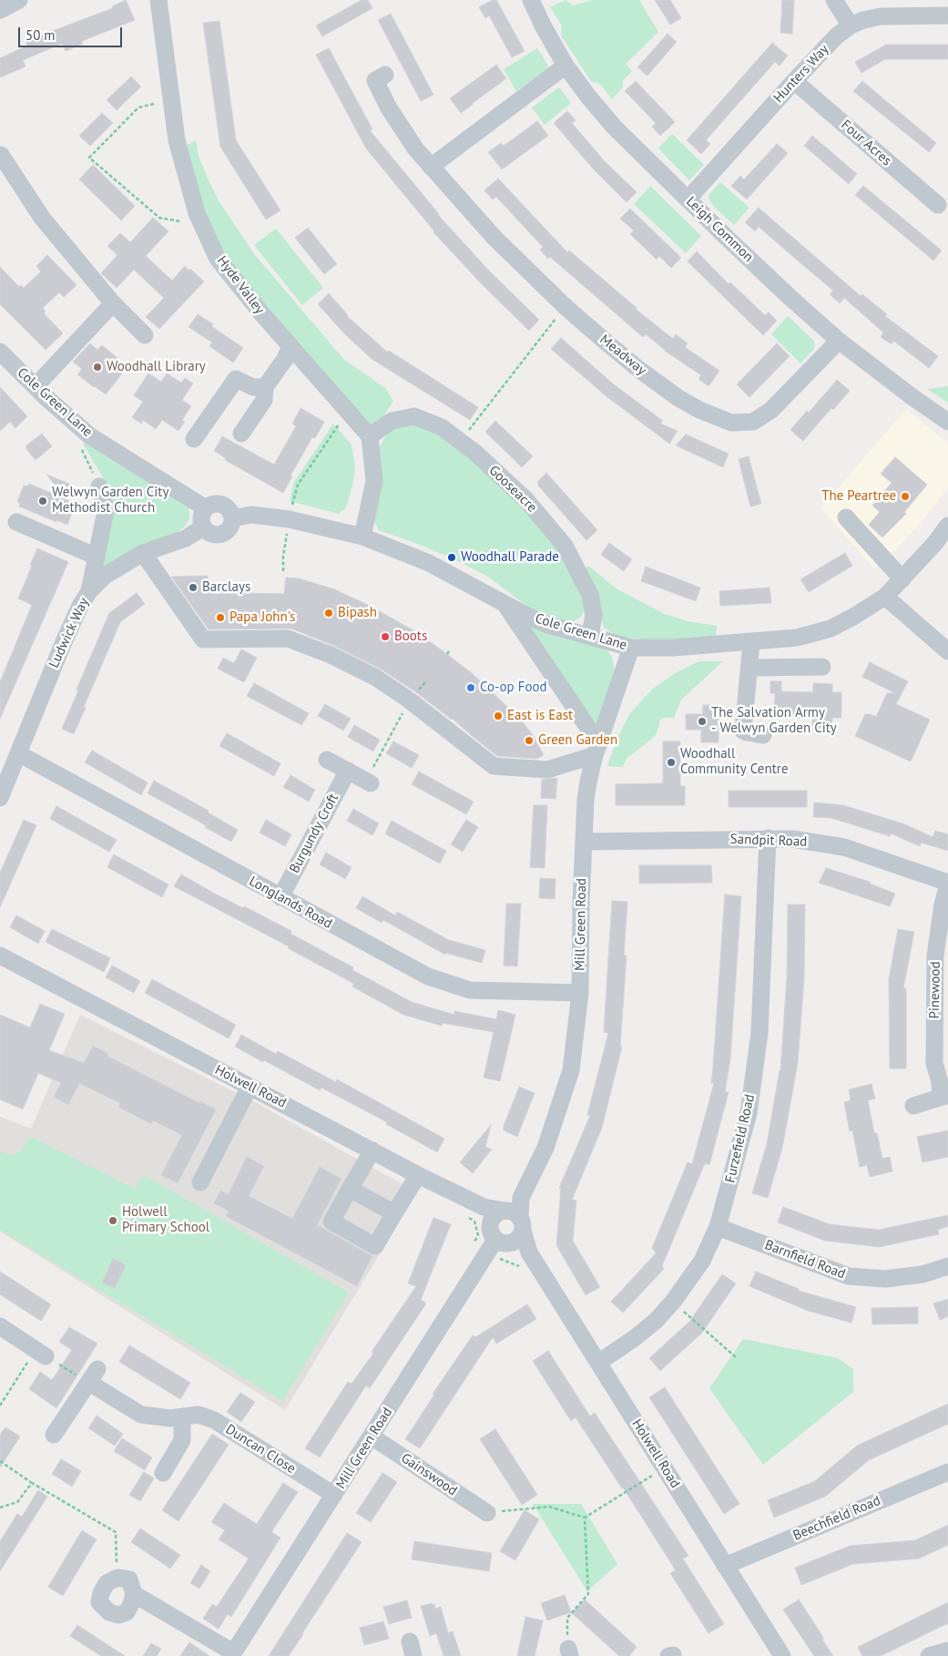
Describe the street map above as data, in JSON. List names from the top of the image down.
{
  "streets": {
    "street": [
      "Hunters Way",
      "Four Acres",
      "Leigh Common",
      "Hyde Valley",
      "Meadway",
      "Cole Green Lane",
      "Gooseacre",
      "Ludwick Way",
      "Burgundy Croft",
      "Sandpit Road",
      "Longlands Road",
      "Mill Green Road",
      "Pinewood",
      "Holwell Road",
      "Furzefield Road",
      "Barnfield Road",
      "Duncan Close",
      "Gainswood",
      "Beechfield Road"
    ]
  },
  "crossings": [
    ["Hunters Way", "Four Acres"],
    ["Hunters Way", "Leigh Common"],
    ["Leigh Common", "Meadway"],
    ["Hyde Valley", "Gooseacre"],
    ["Cole Green Lane", "Gooseacre"],
    ["Cole Green Lane", "Ludwick Way"],
    ["Cole Green Lane", "Mill Green Road"],
    ["Ludwick Way", "Longlands Road"],
    ["Burgundy Croft", "Longlands Road"],
    ["Sandpit Road", "Mill Green Road"],
    ["Sandpit Road", "Pinewood"],
    ["Sandpit Road", "Furzefield Road"],
    ["Longlands Road", "Mill Green Road"],
    ["Mill Green Road", "Holwell Road"],
    ["Mill Green Road", "Duncan Close"],
    ["Mill Green Road", "Gainswood"],
    ["Holwell Road", "Furzefield Road"],
    ["Holwell Road", "Beechfield Road"],
    ["Furzefield Road", "Barnfield Road"]
  ],
  "places": [
    "Woodhall Library",
    "The Peartree",
    "Welwyn Garden City Methodist Church",
    "Woodhall Parade",
    "Barclays",
    "Bipash",
    "Papa John's",
    "Boots",
    "Co-op Food",
    "East is East",
    "The Salvation Army - Welwyn Garden City",
    "Green Garden",
    "Woodhall Community Centre",
    "Holwell Primary School"
  ],
  "scale_bar": "50 m"
}
